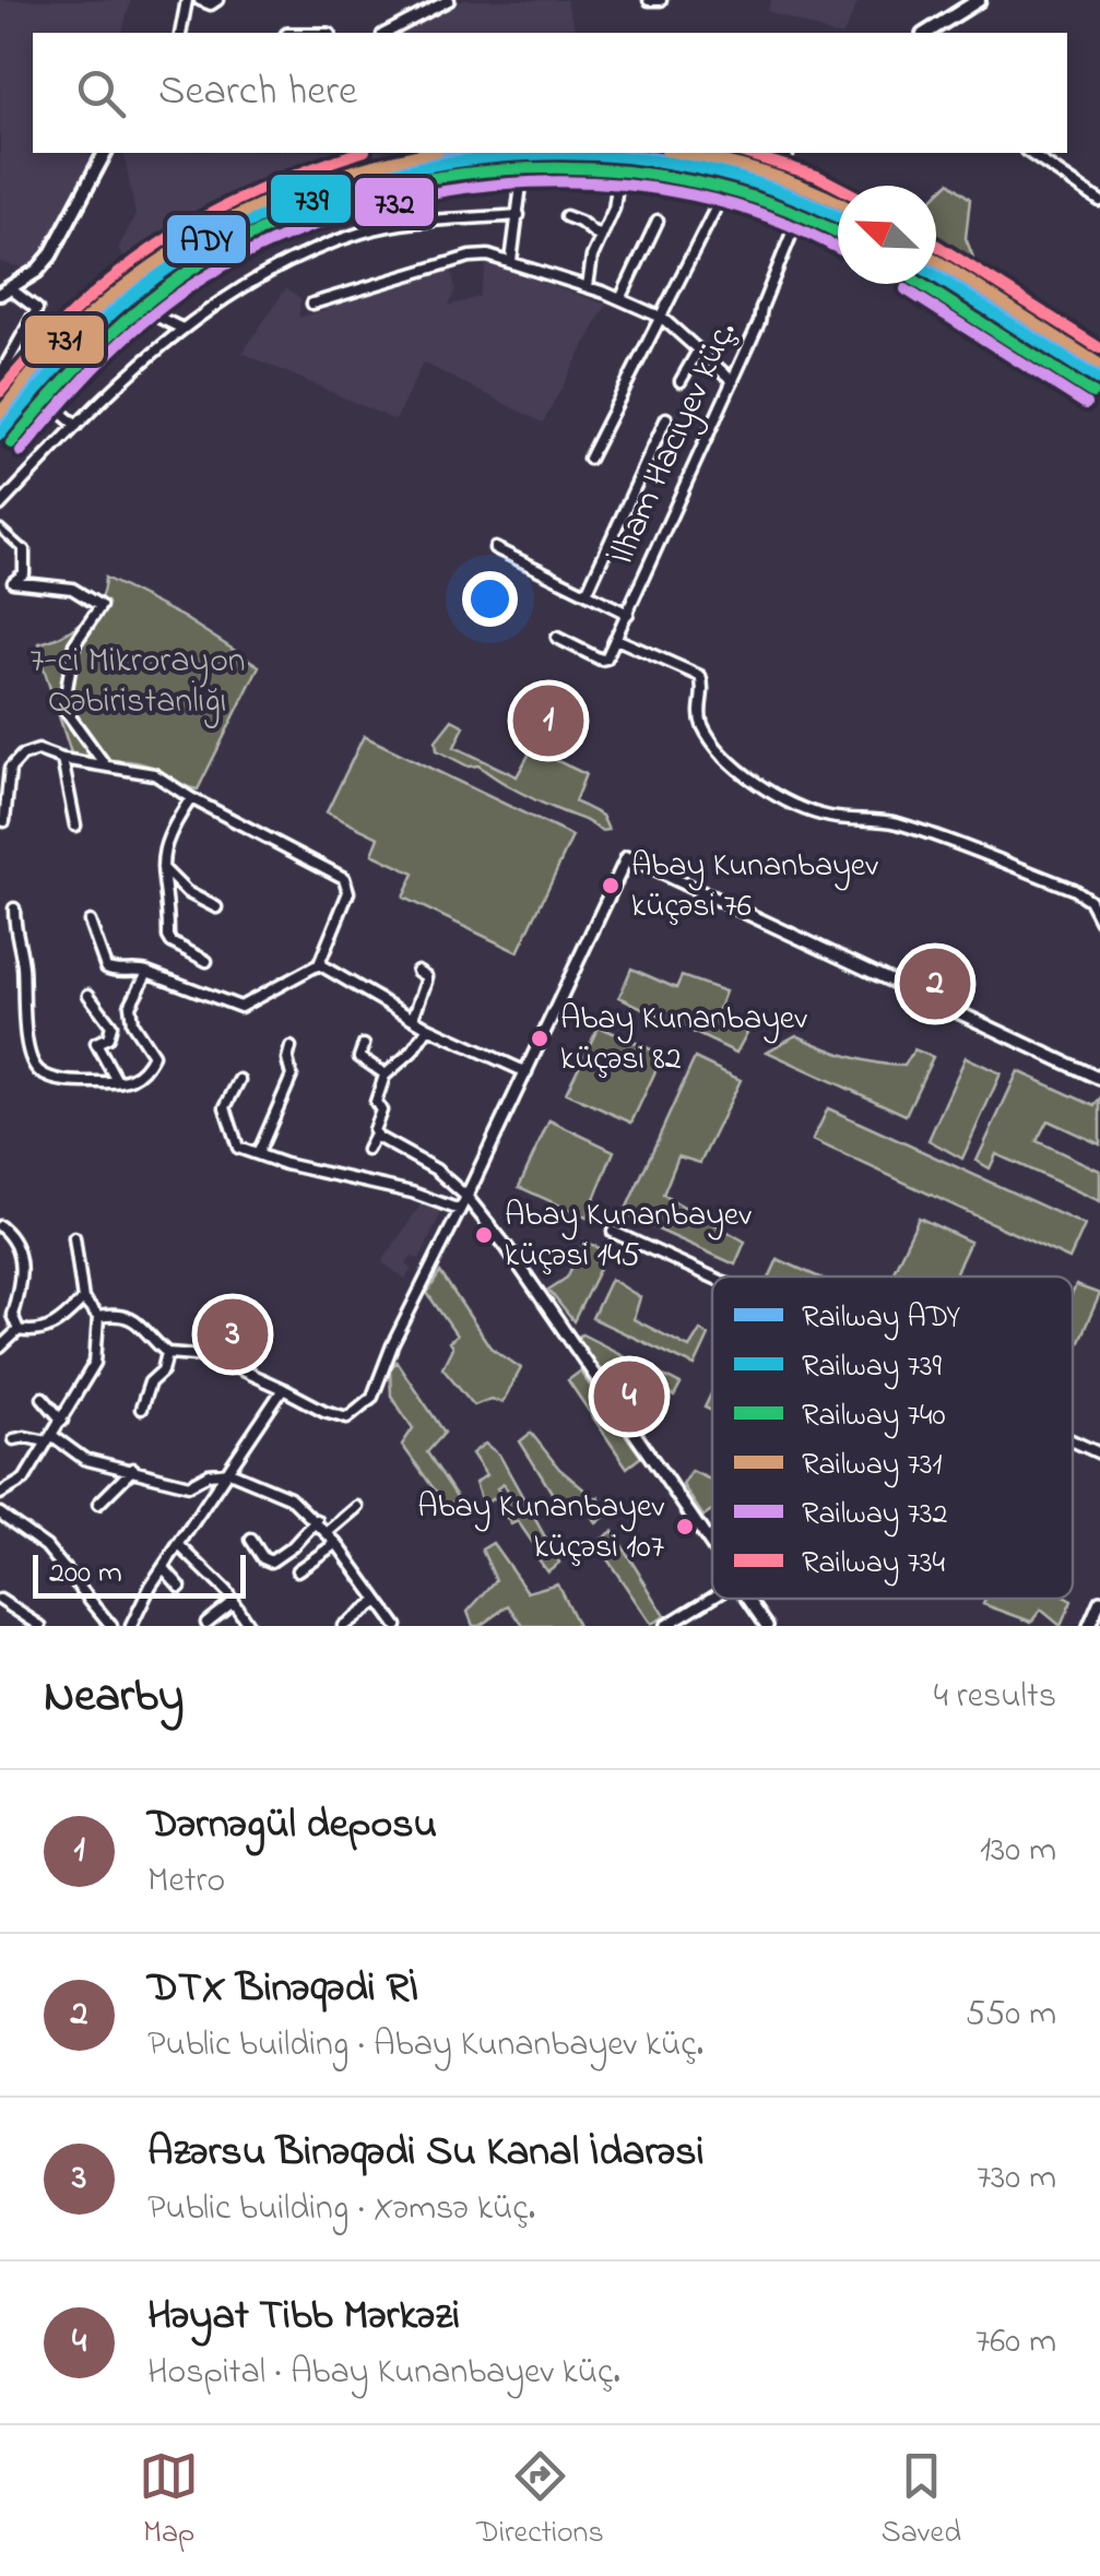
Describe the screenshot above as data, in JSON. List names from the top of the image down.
{
  "streets": {
    "street": ["İlham Hacıyev küç."]
  },
  "parks": ["7-ci Mikrorayon Qəbiristanlığı"],
  "places": [
    "Abay Kunanbayev küçəsi 76",
    "Abay Kunanbayev küçəsi 82",
    "Abay Kunanbayev küçəsi 145",
    "Abay Kunanbayev küçəsi 107"
  ],
  "lines": [
    "rail line ADY",
    "rail line 731",
    "rail line 734",
    "rail line 739",
    "rail line 740",
    "rail line 732"
  ],
  "legend": [
    "Railway ADY",
    "Railway 739",
    "Railway 740",
    "Railway 731",
    "Railway 732",
    "Railway 734"
  ],
  "scale_bar": "200 m",
  "north": "top left",
  "page": {
    "search": "Search here",
    "pins": [
      "1",
      "2",
      "3",
      "4"
    ],
    "scale": "200 m",
    "heading": ["Nearby", "4 results"],
    "list": [
      {
        "mark": "1",
        "name": "Dərnəgül deposu",
        "note": "Metro",
        "value": "130 m"
      },
      {
        "mark": "2",
        "name": "DTX Binəqədi Rİ",
        "note": "Public building · Abay Kunanbayev küç.",
        "value": "550 m"
      },
      {
        "mark": "3",
        "name": "Azərsu Binəqədi Su Kanal İdarəsi",
        "note": "Public building · Xəmsə küç.",
        "value": "730 m"
      },
      {
        "mark": "4",
        "name": "Həyat Tibb Mərkəzi",
        "note": "Hospital · Abay Kunanbayev küç.",
        "value": "760 m"
      }
    ],
    "nav": ["Map", "Directions", "Saved"]
  }
}
